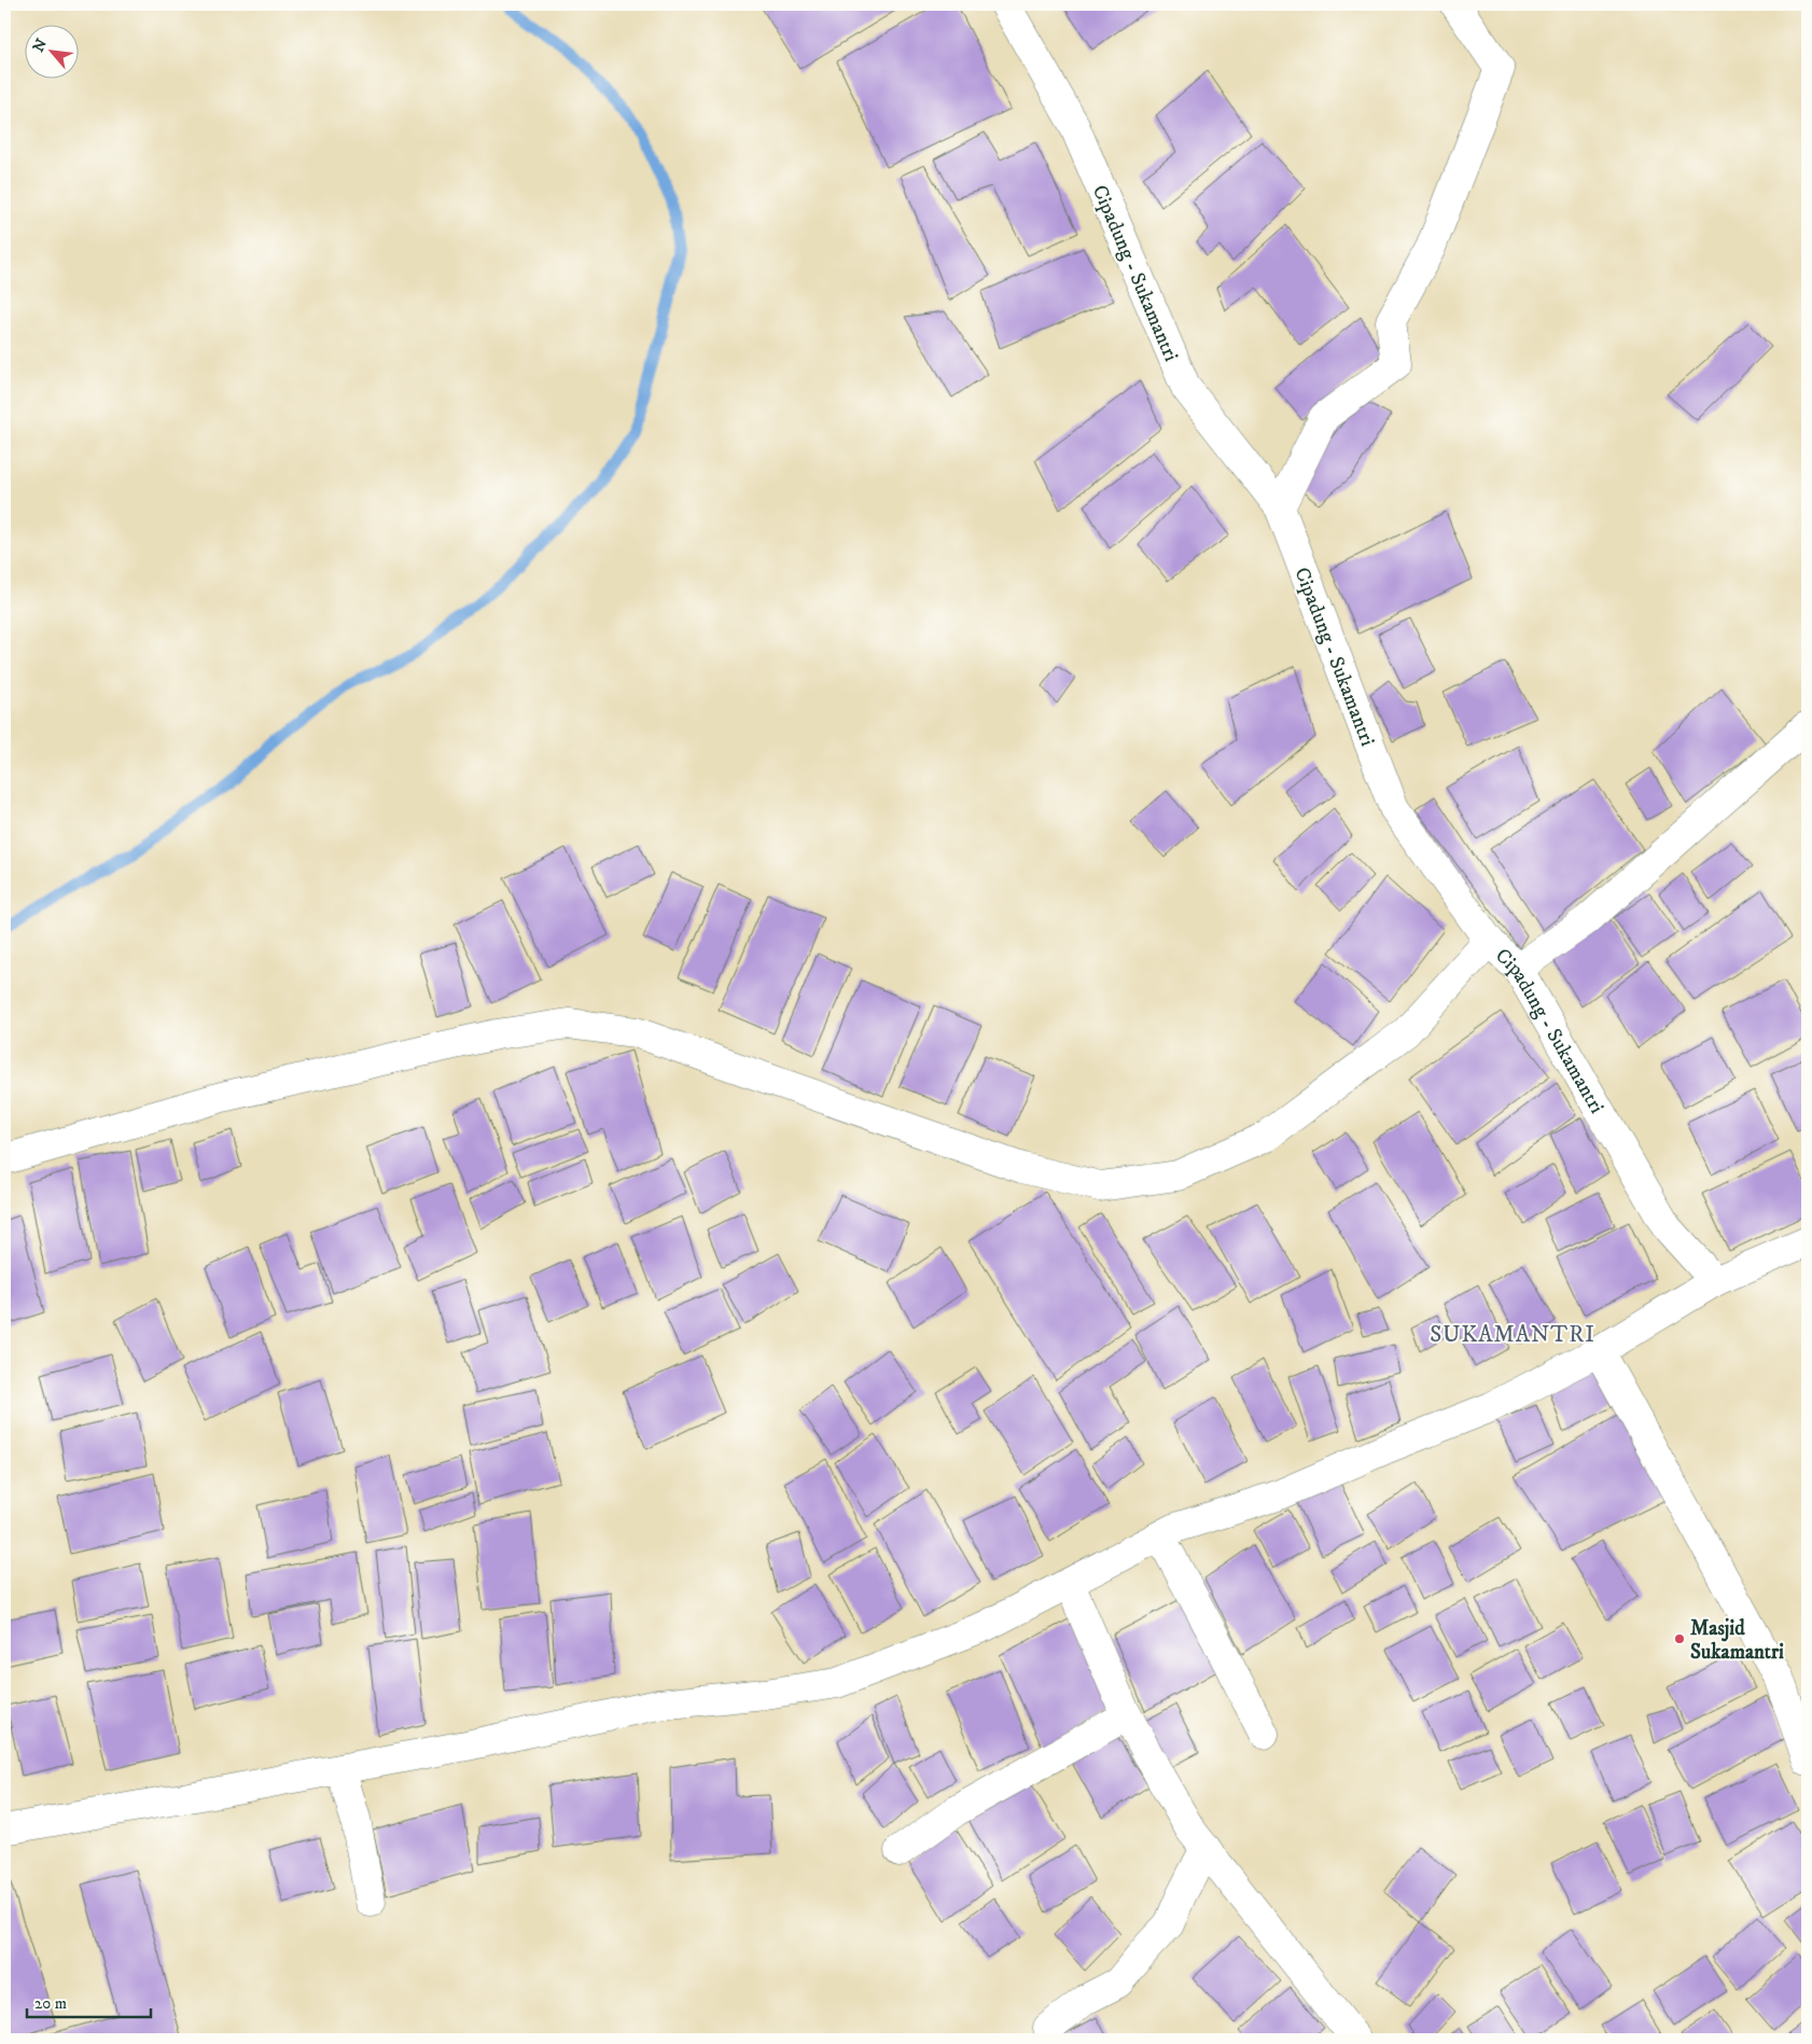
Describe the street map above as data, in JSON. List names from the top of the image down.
{
  "streets": {
    "street": ["Cipadung - Sukamantri"]
  },
  "districts": ["SUKAMANTRI"],
  "places": ["Masjid Sukamantri"],
  "scale_bar": "20 m",
  "north": "top left"
}
